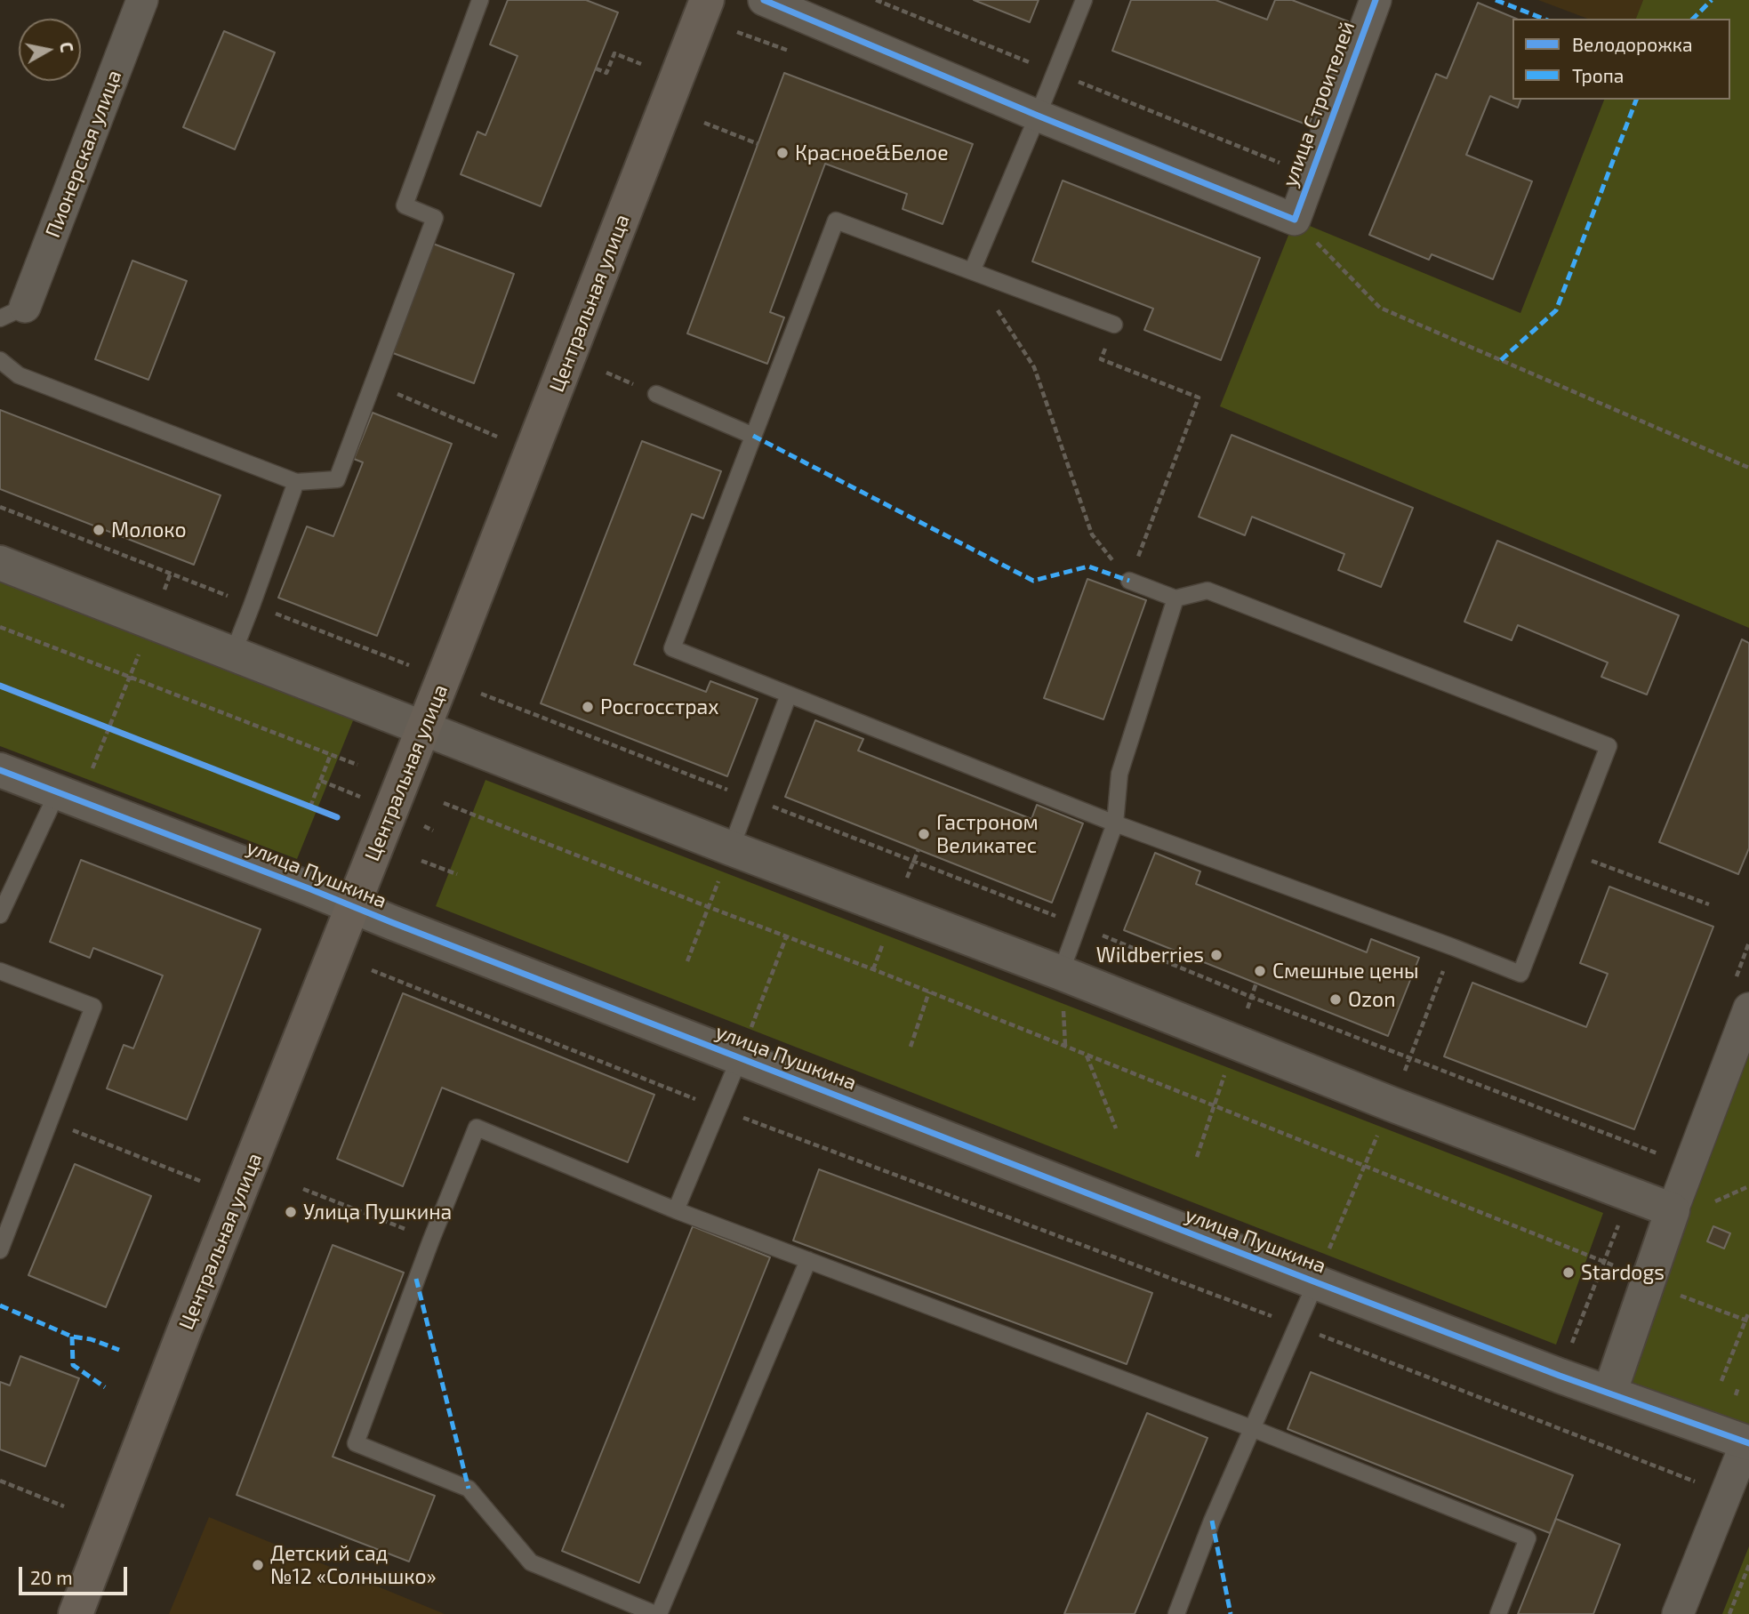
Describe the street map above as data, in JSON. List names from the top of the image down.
{
  "streets": {
    "main road": ["Центральная улица"],
    "street": ["улица Строителей", "Пионерская улица", "улица Пушкина"]
  },
  "crossings": [
    ["Центральная улица", "улица Пушкина"]
  ],
  "places": [
    "Красное&Белое",
    "Moлоко",
    "Росгосстрах",
    "Гастроном Великатес",
    "Wildberries",
    "Смешные цены",
    "Ozon",
    "Улица Пушкина",
    "Stardogs",
    "Детский сад №12 «Солнышко»"
  ],
  "legend": ["Велодорожка", "Тропа"],
  "scale_bar": "20 m",
  "north": "right"
}
